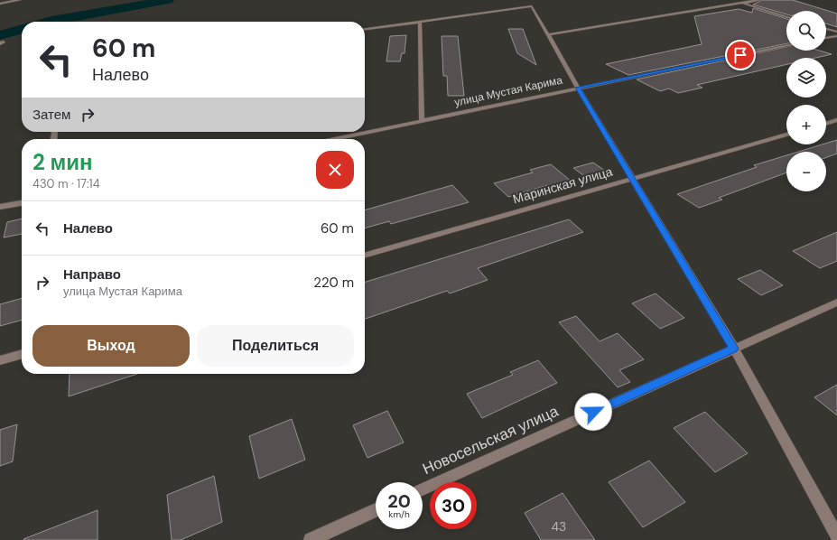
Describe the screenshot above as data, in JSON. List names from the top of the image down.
{
  "streets": {
    "street": ["улица Мустая Карима", "Маринская улица", "Новосельская улица"]
  },
  "house_numbers": ["43"],
  "page": {
    "map_buttons": ["+", "−"],
    "turn": ["60 m", "Налево"],
    "then": "Затем",
    "heading": ["2 мин", "430 m · 17:14"],
    "list": [
      {
        "name": "Налево",
        "value": "60 m"
      },
      {
        "name": "Направо",
        "note": "улица Мустая Карима",
        "value": "220 m"
      }
    ],
    "buttons": ["Выход", "Поделиться"],
    "speed": "20 km/h",
    "limit": "30"
  }
}
